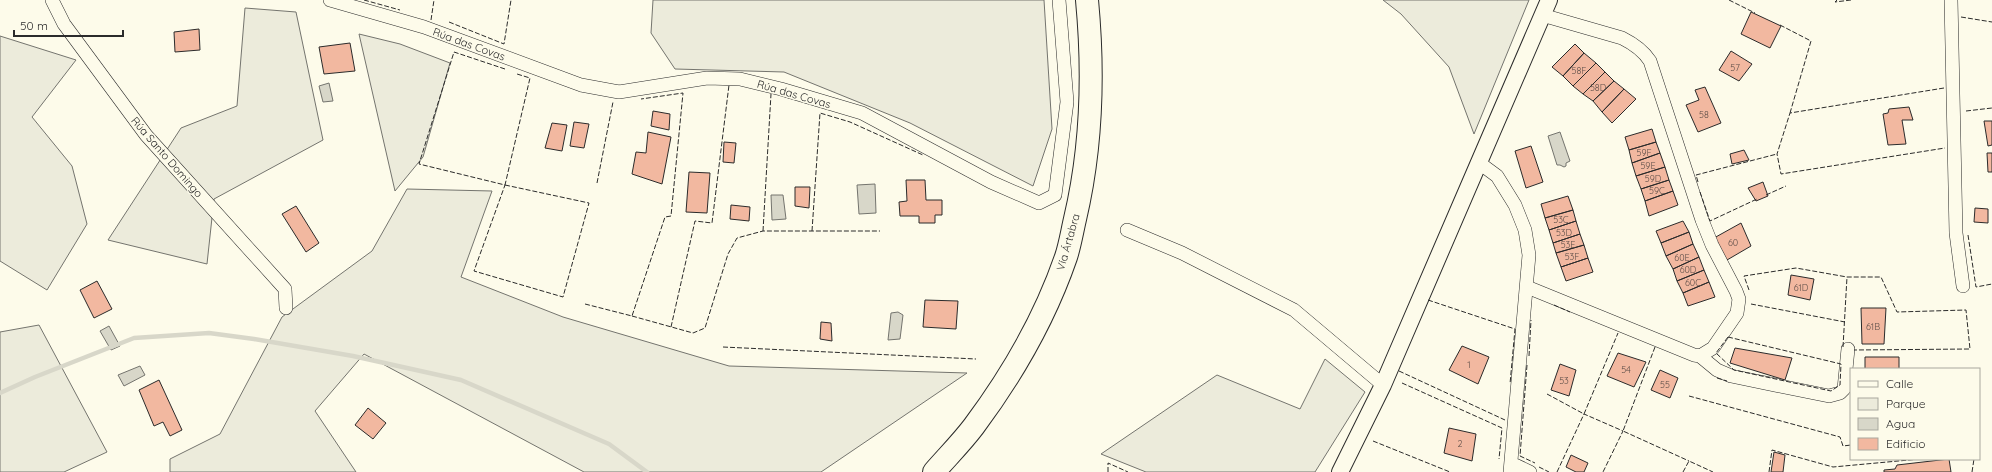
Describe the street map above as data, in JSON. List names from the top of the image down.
{
  "streets": {
    "highway": ["Vía Ártabra"],
    "street": ["Rúa das Covas", "Rúa Santo Domingo"]
  },
  "house_numbers": [
    "57",
    "58F",
    "58D",
    "58",
    "59F",
    "59E",
    "59D",
    "59C",
    "53C",
    "53D",
    "60",
    "53E",
    "53F",
    "60E",
    "60D",
    "60C",
    "61D",
    "61B",
    "1",
    "54",
    "53",
    "55",
    "2"
  ],
  "legend": [
    "Calle",
    "Parque",
    "Agua",
    "Edificio"
  ],
  "scale_bar": "50 m"
}
